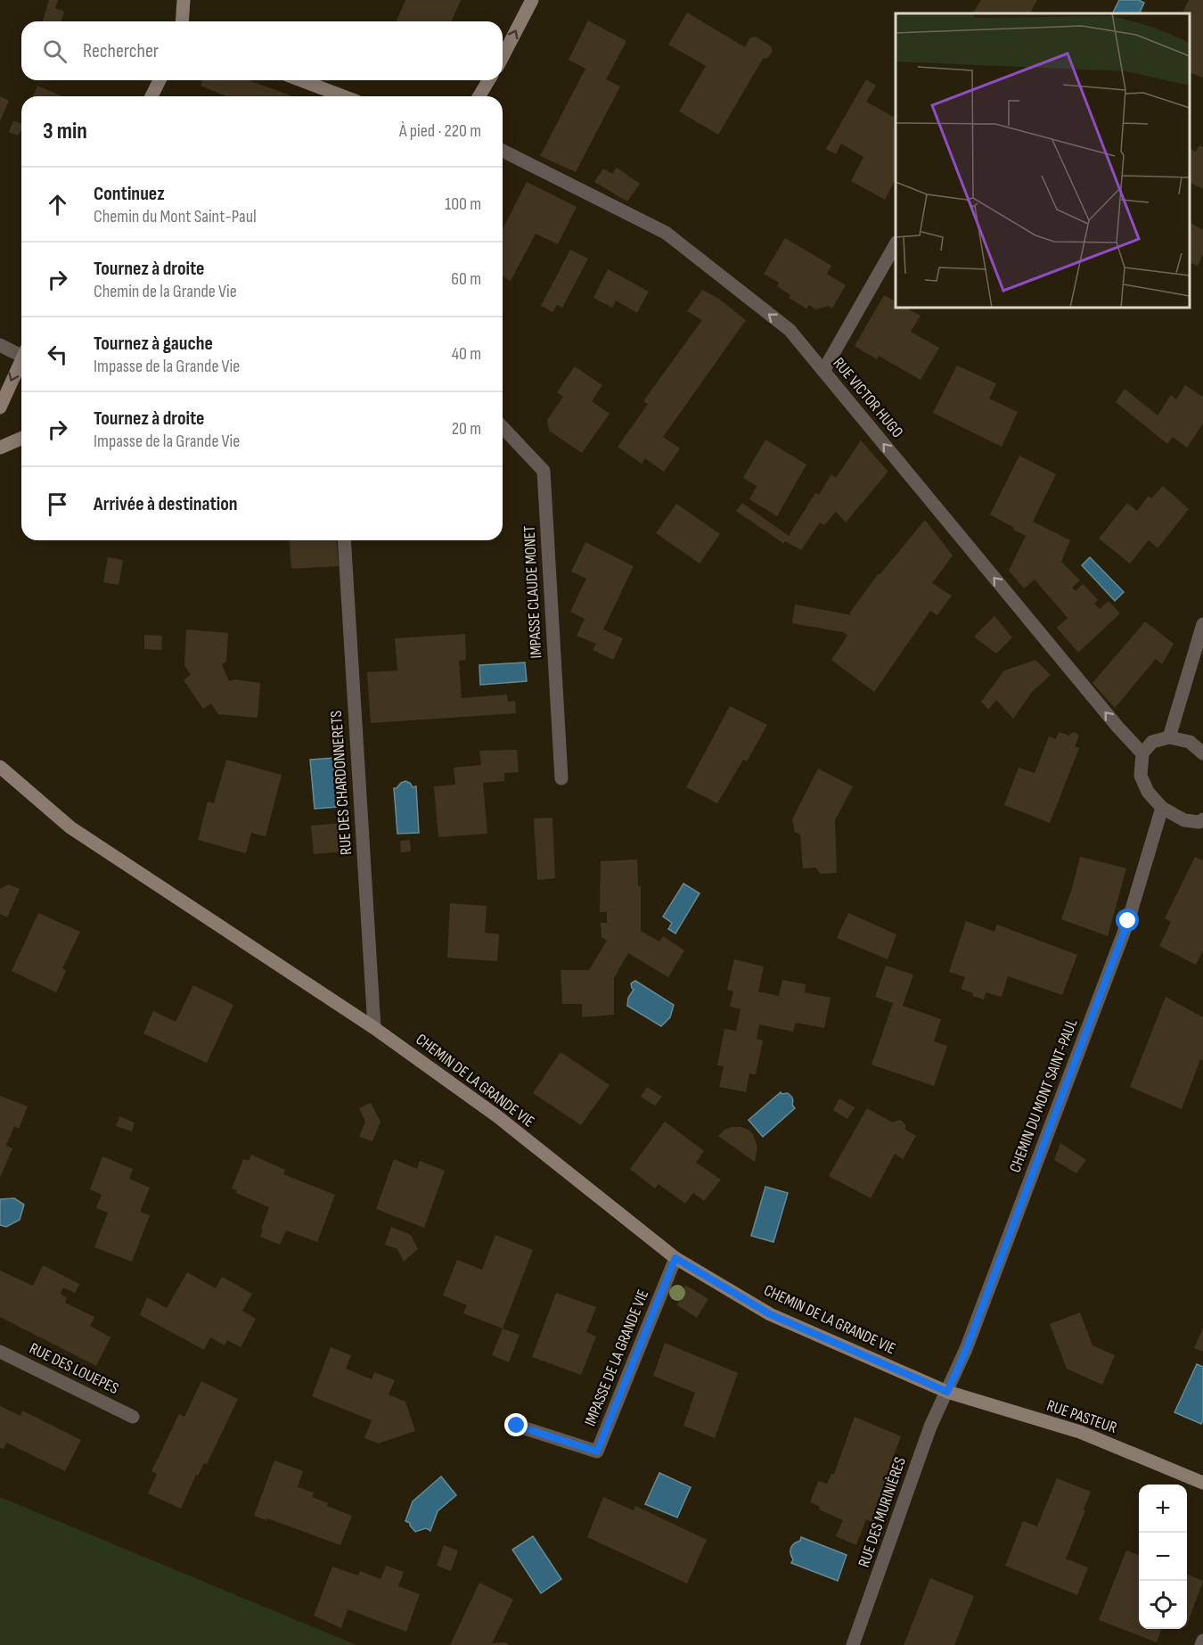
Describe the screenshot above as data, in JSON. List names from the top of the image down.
{
  "streets": {
    "street": [
      "RUE VICTOR HUGO",
      "IMPASSE CLAUDE MONET",
      "RUE DES CHARDONNERETS",
      "CHEMIN DE LA GRANDE VIE",
      "CHEMIN DU MONT SAINT-PAUL",
      "IMPASSE DE LA GRANDE VIE",
      "RUE DES LOUEPES",
      "RUE PASTEUR",
      "RUE DES MURINIÈRES"
    ]
  },
  "crossings": [
    ["RUE DES CHARDONNERETS", "CHEMIN DE LA GRANDE VIE"],
    ["CHEMIN DE LA GRANDE VIE", "CHEMIN DU MONT SAINT-PAUL"],
    ["CHEMIN DE LA GRANDE VIE", "IMPASSE DE LA GRANDE VIE"],
    ["CHEMIN DE LA GRANDE VIE", "RUE PASTEUR"],
    ["CHEMIN DE LA GRANDE VIE", "RUE DES MURINIÈRES"],
    ["CHEMIN DU MONT SAINT-PAUL", "RUE PASTEUR"],
    ["CHEMIN DU MONT SAINT-PAUL", "RUE DES MURINIÈRES"],
    ["RUE PASTEUR", "RUE DES MURINIÈRES"]
  ],
  "one_way": ["RUE VICTOR HUGO"],
  "page": {
    "search": "Rechercher",
    "heading": ["3 min", "À pied · 220 m"],
    "list": [
      ["Continuez", "Chemin du Mont Saint-Paul", "100 m"],
      ["Tournez à droite", "Chemin de la Grande Vie", "60 m"],
      ["Tournez à gauche", "Impasse de la Grande Vie", "40 m"],
      ["Tournez à droite", "Impasse de la Grande Vie", "20 m"],
      "Arrivée à destination"
    ],
    "map_buttons": ["+", "−"]
  }
}
